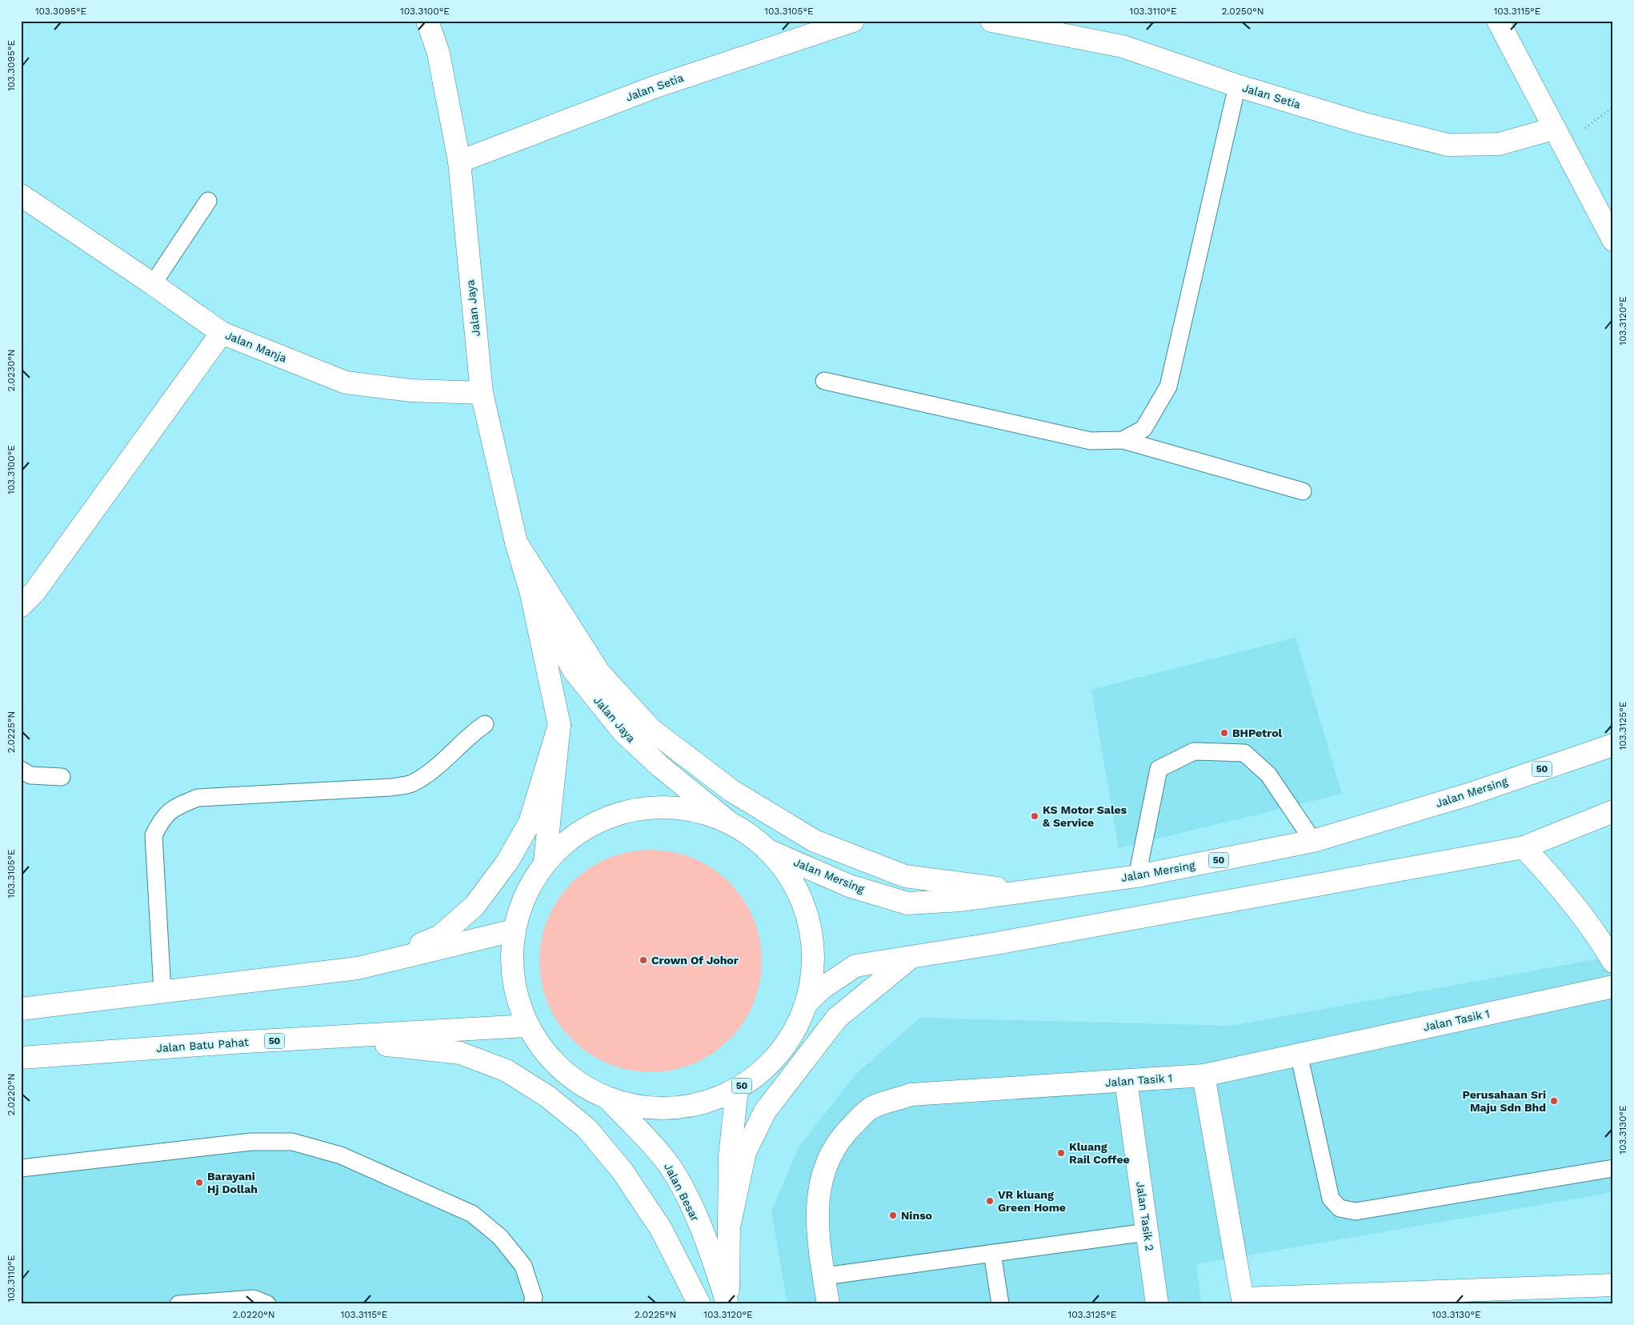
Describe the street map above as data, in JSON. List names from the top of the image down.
{
  "streets": {
    "main road": [
      "Jalan Setia",
      "Jalan Jaya",
      "Jalan Manja",
      "50",
      "Jalan Mersing",
      "Jalan Tasik 1",
      "Jalan Batu Pahat",
      "Jalan Besar",
      "Jalan Tasik 2"
    ]
  },
  "crossings": [
    ["Jalan Setia", "Jalan Jaya"],
    ["Jalan Jaya", "Jalan Manja"],
    ["Jalan Jaya", "50"],
    ["50", "Jalan Mersing"],
    ["50", "Jalan Batu Pahat"],
    ["50", "Jalan Besar"],
    ["Jalan Tasik 1", "Jalan Tasik 2"]
  ],
  "places": [
    "BHPetrol",
    "KS Motor Sales & Service",
    "Crown Of Johor",
    "Perusahaan Sri Maju Sdn Bhd",
    "Kluang Rail Coffee",
    "Barayani Hj Dollah",
    "VR kluang Green Home",
    "Ninso"
  ],
  "coordinates": [
    "103.3095°E",
    "103.3100°E",
    "103.3105°E",
    "103.3110°E",
    "2.0250°N",
    "103.3115°E",
    "103.3120°E",
    "2.0230°N",
    "103.3125°E",
    "2.0225°N",
    "2.0220°N",
    "103.3130°E"
  ]
}
